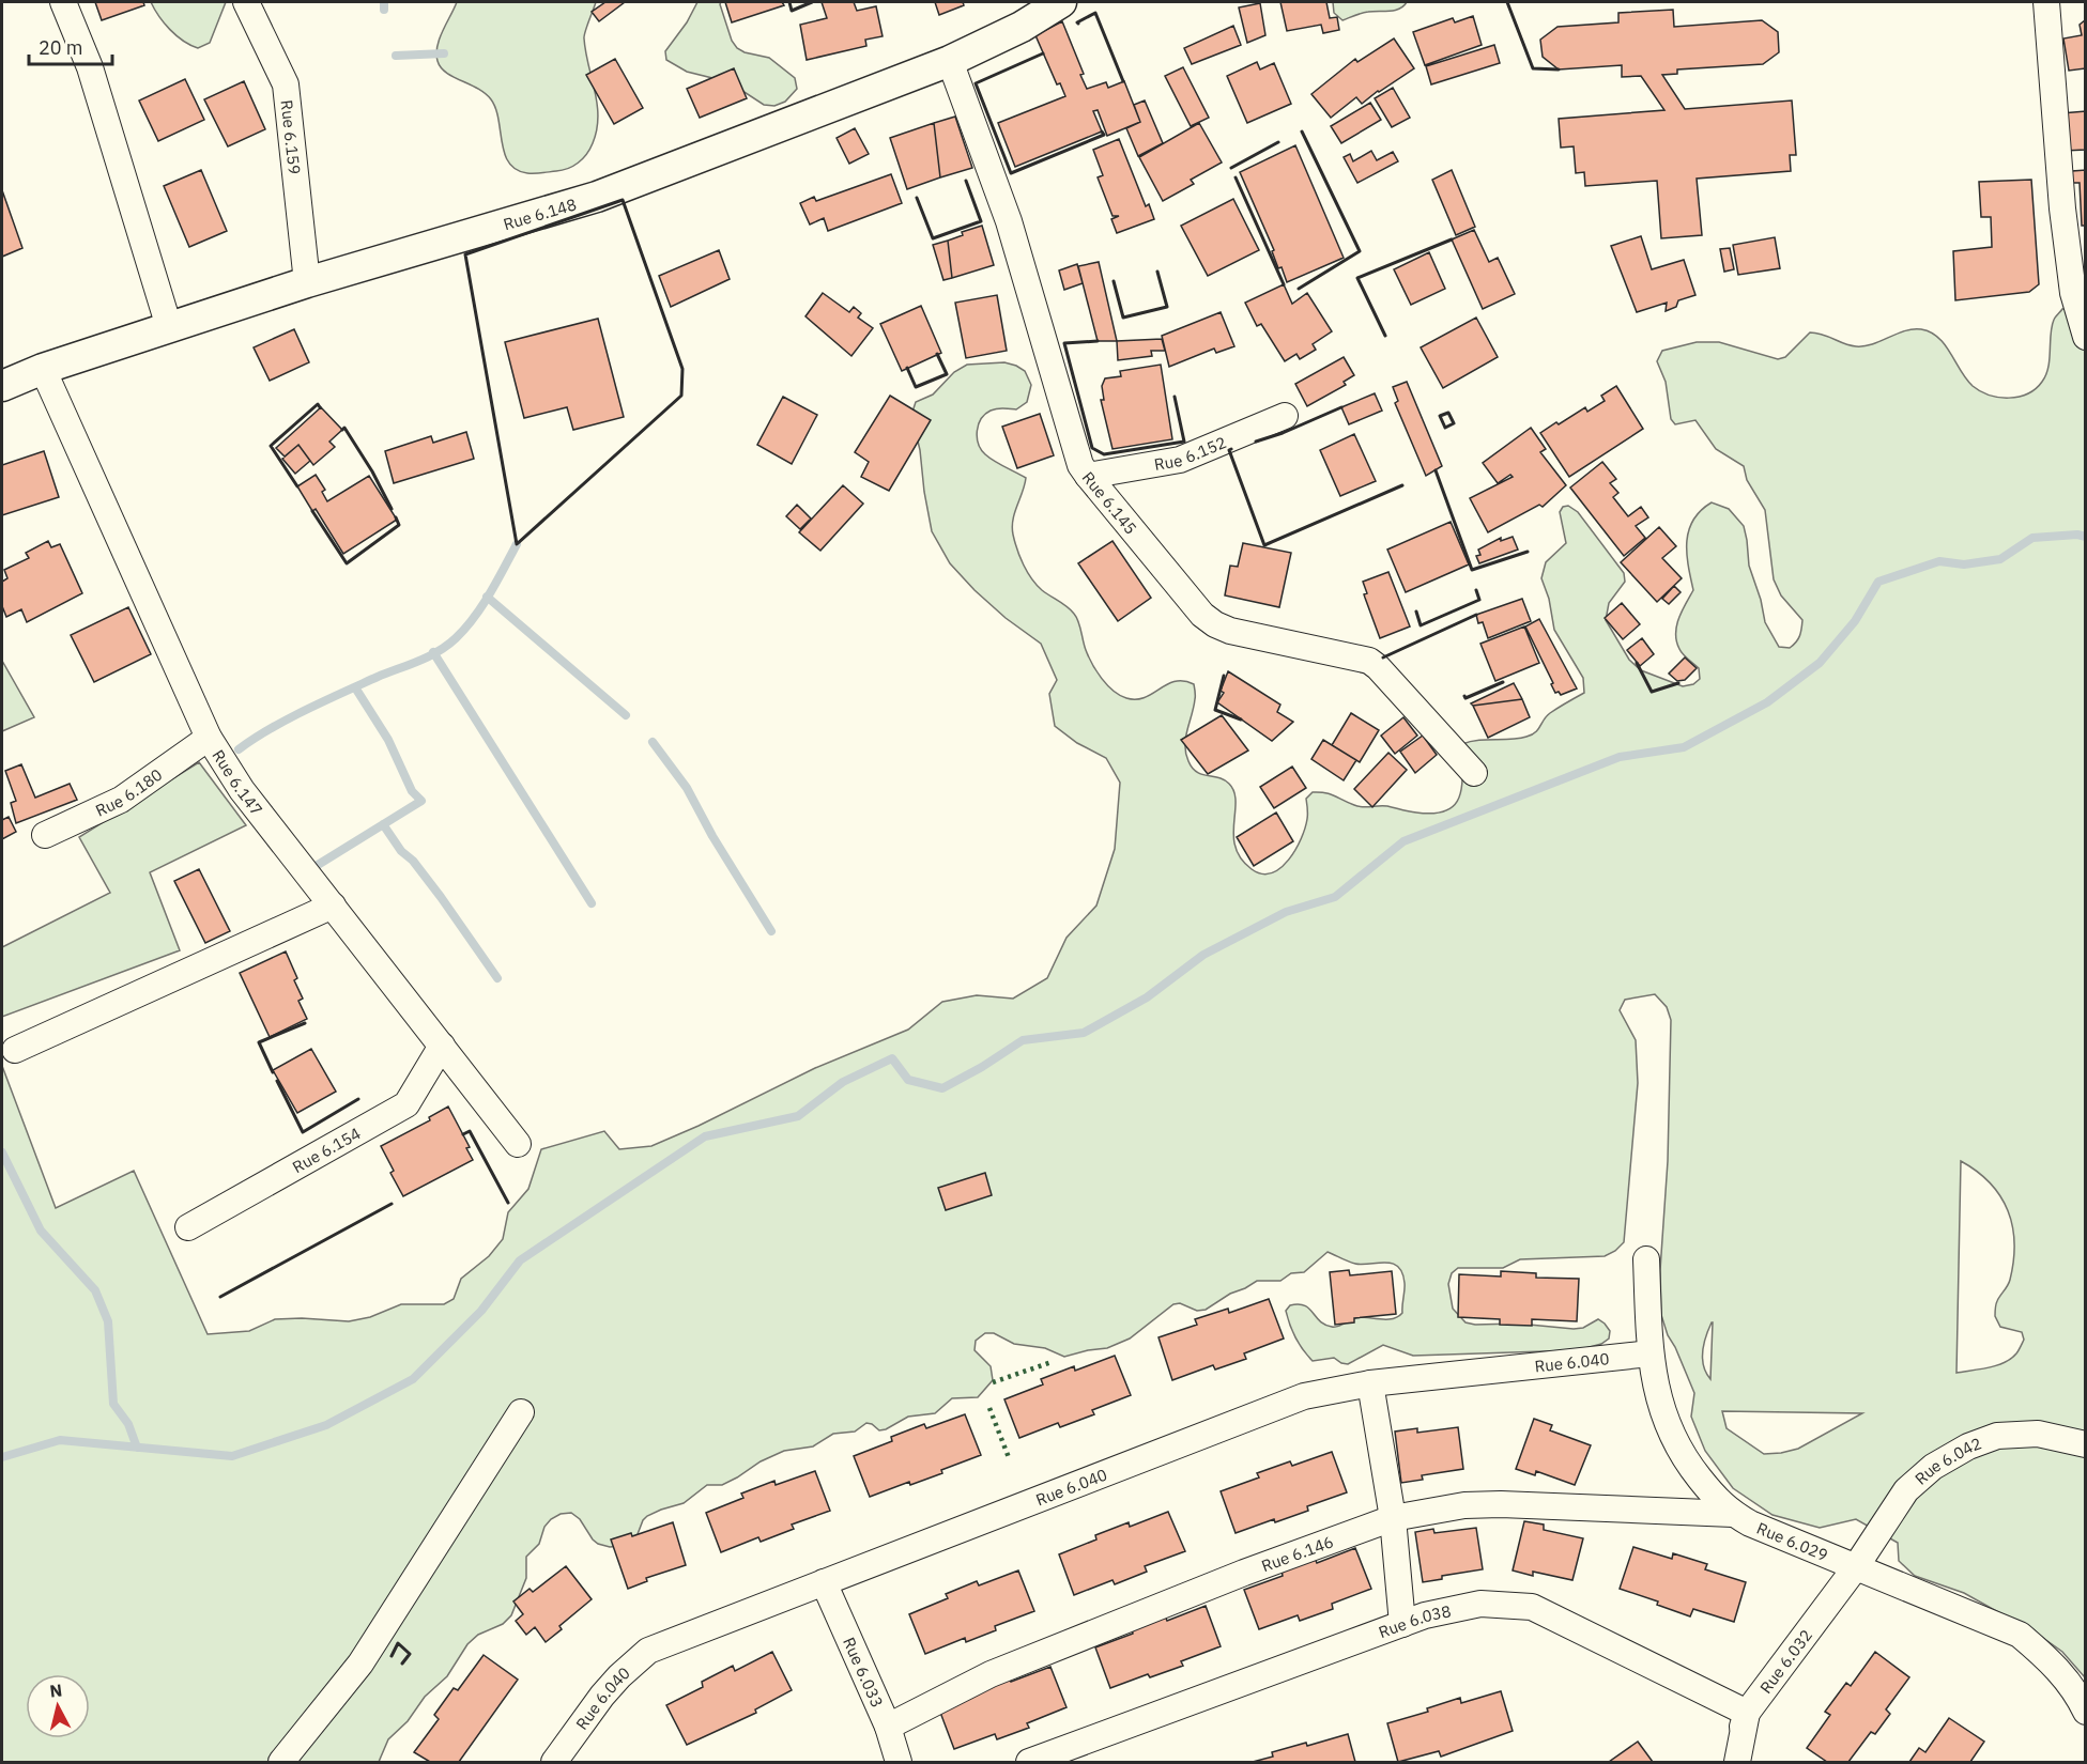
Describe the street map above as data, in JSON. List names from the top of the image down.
{
  "streets": {
    "street": [
      "Rue 6.159",
      "Rue 6.148",
      "Rue 6.152",
      "Rue 6.145",
      "Rue 6.147",
      "Rue 6.180",
      "Rue 6.154",
      "Rue 6.040",
      "Rue 6.042",
      "Rue 6.029",
      "Rue 6.146",
      "Rue 6.038",
      "Rue 6.032",
      "Rue 6.033"
    ]
  },
  "crossings": [
    ["Rue 6.159", "Rue 6.148"],
    ["Rue 6.148", "Rue 6.145"],
    ["Rue 6.148", "Rue 6.147"],
    ["Rue 6.152", "Rue 6.145"],
    ["Rue 6.147", "Rue 6.180"],
    ["Rue 6.147", "Rue 6.154"],
    ["Rue 6.040", "Rue 6.029"],
    ["Rue 6.040", "Rue 6.033"],
    ["Rue 6.042", "Rue 6.029"],
    ["Rue 6.042", "Rue 6.032"],
    ["Rue 6.029", "Rue 6.146"],
    ["Rue 6.029", "Rue 6.032"],
    ["Rue 6.146", "Rue 6.033"],
    ["Rue 6.038", "Rue 6.032"]
  ],
  "scale_bar": "20 m",
  "north": "top"
}
